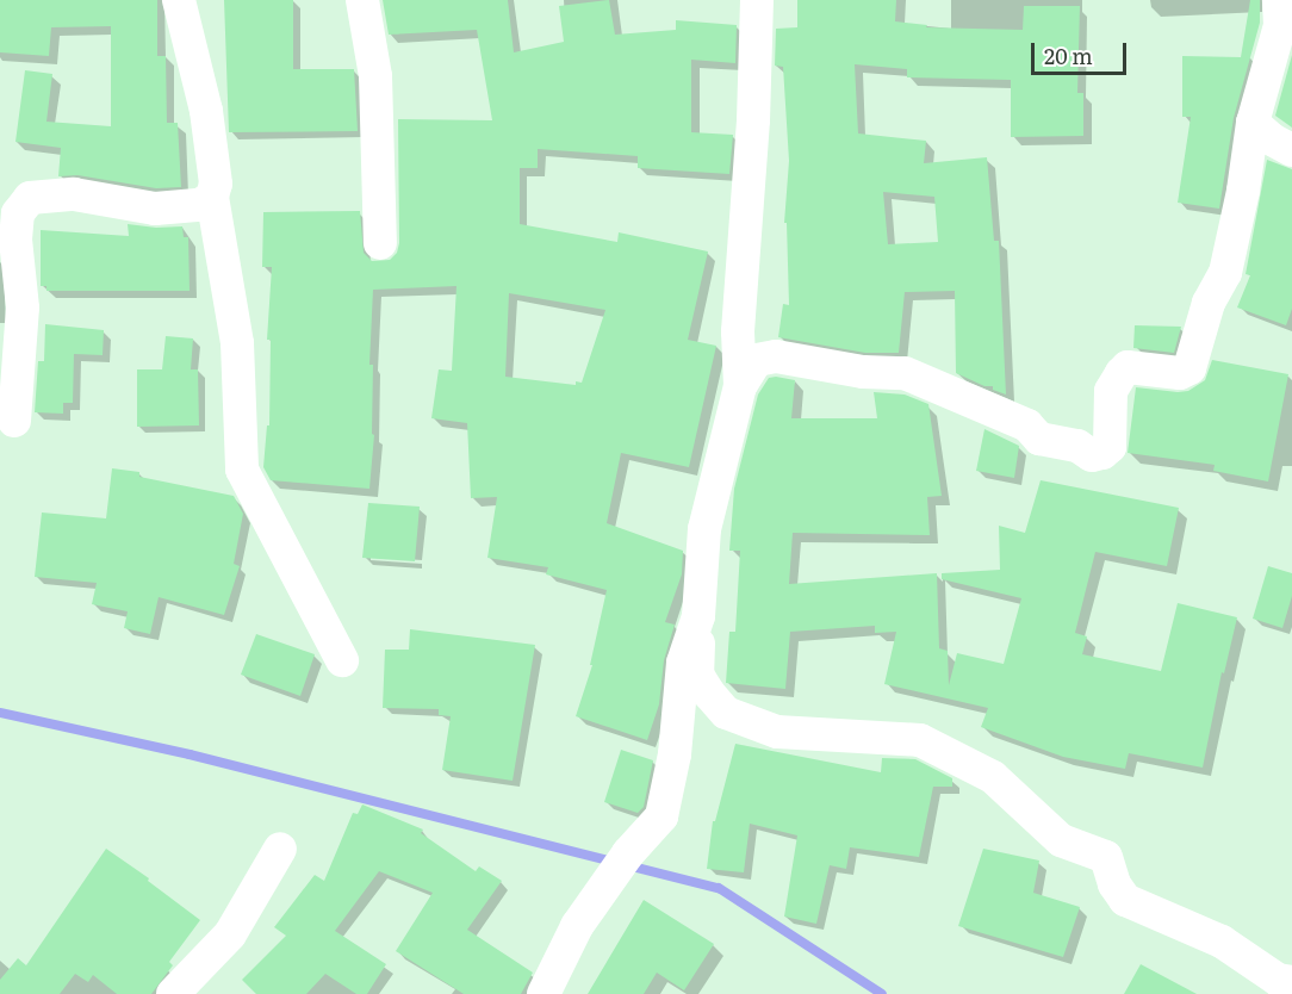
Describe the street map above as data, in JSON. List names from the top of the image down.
{
  "scale_bar": "20 m"
}
